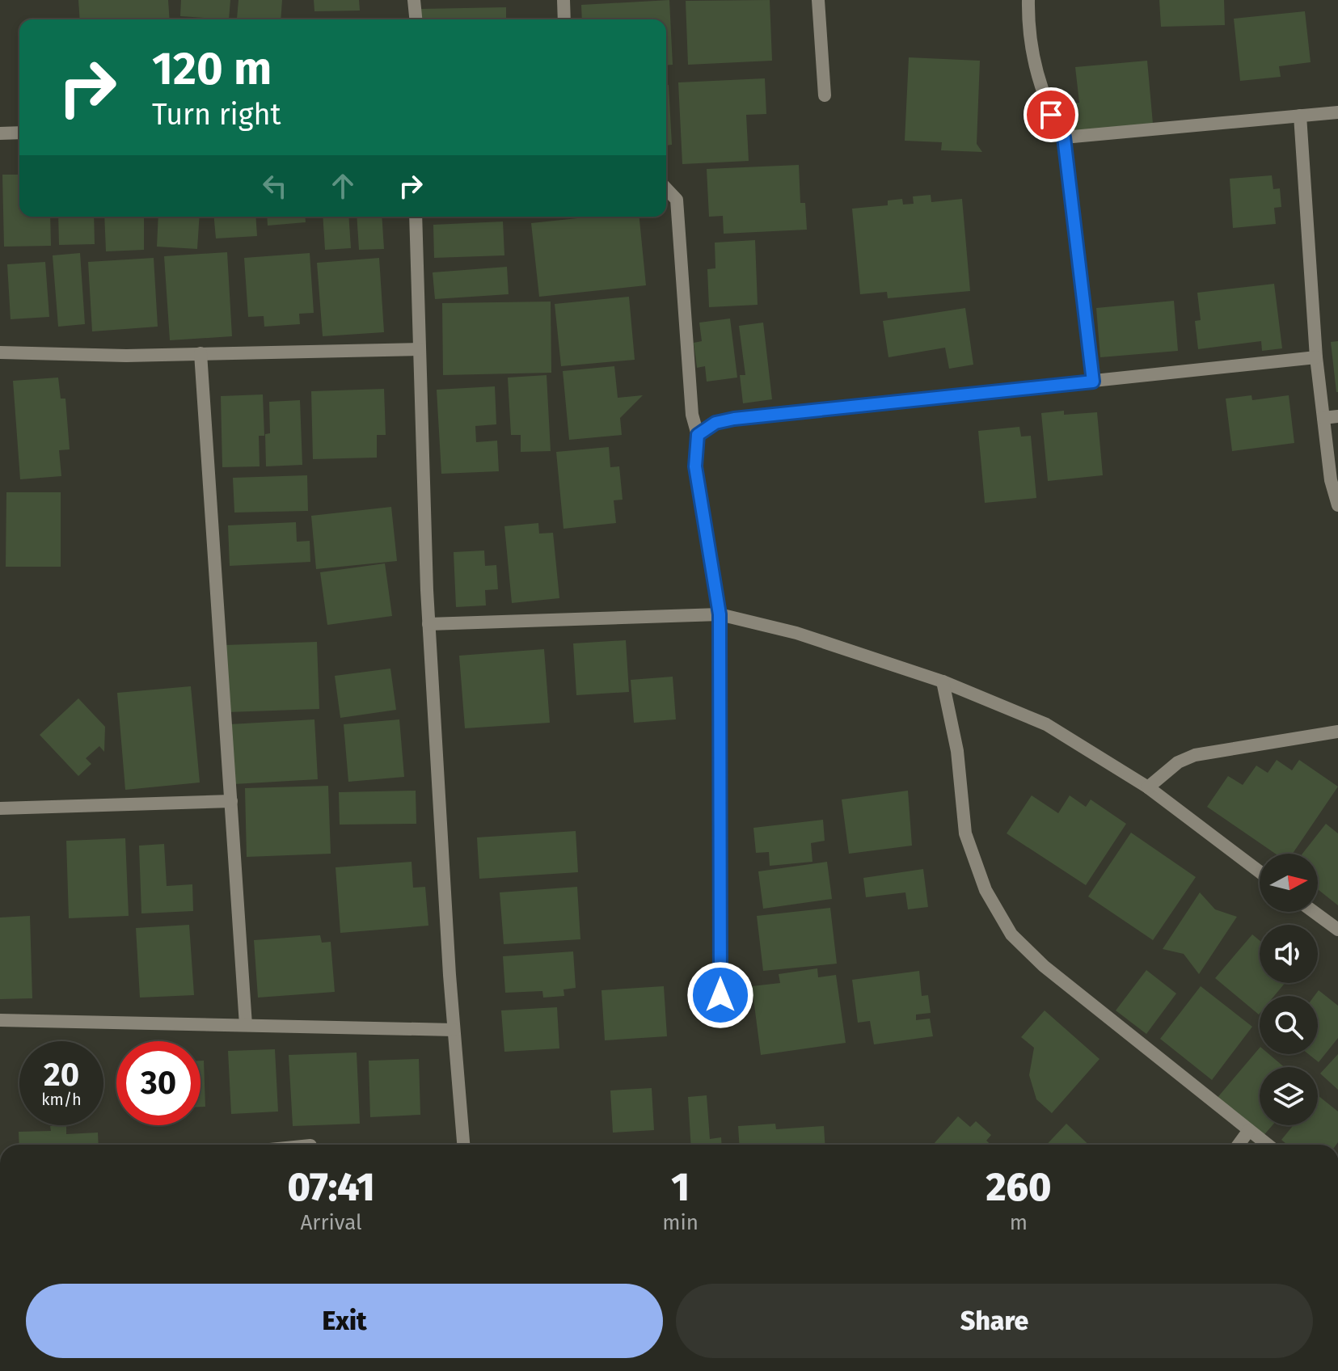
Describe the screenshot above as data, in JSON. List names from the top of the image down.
{
  "north": "right",
  "page": {
    "turn": ["120 m", "Turn right"],
    "speed": "20 km/h",
    "limit": "30",
    "eta": [
      "07:41",
      "Arrival",
      "1",
      "min",
      "260",
      "m"
    ],
    "buttons": ["Exit", "Share"]
  }
}
